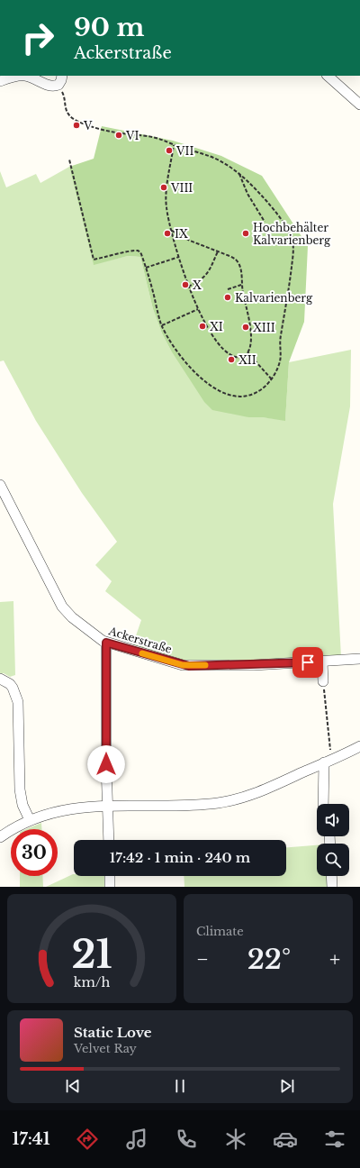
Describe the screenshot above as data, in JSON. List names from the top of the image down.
{
  "streets": {
    "street": ["Ackerstraße"]
  },
  "places": [
    "V",
    "VI",
    "VII",
    "VIII",
    "IX",
    "Hochbehälter Kalvarienberg",
    "X",
    "Kalvarienberg",
    "XI",
    "XIII",
    "XII"
  ],
  "page": {
    "turn": ["90 m", "Ackerstraße"],
    "limit": "30",
    "trip": "17:42 · 1 min · 240 m",
    "tile": "Climate",
    "heat": ["−", "22°", "+"],
    "song": ["Static Love", "Velvet Ray"],
    "tabs": "17:41",
    "gauge": ["21", "km/h"]
  }
}
